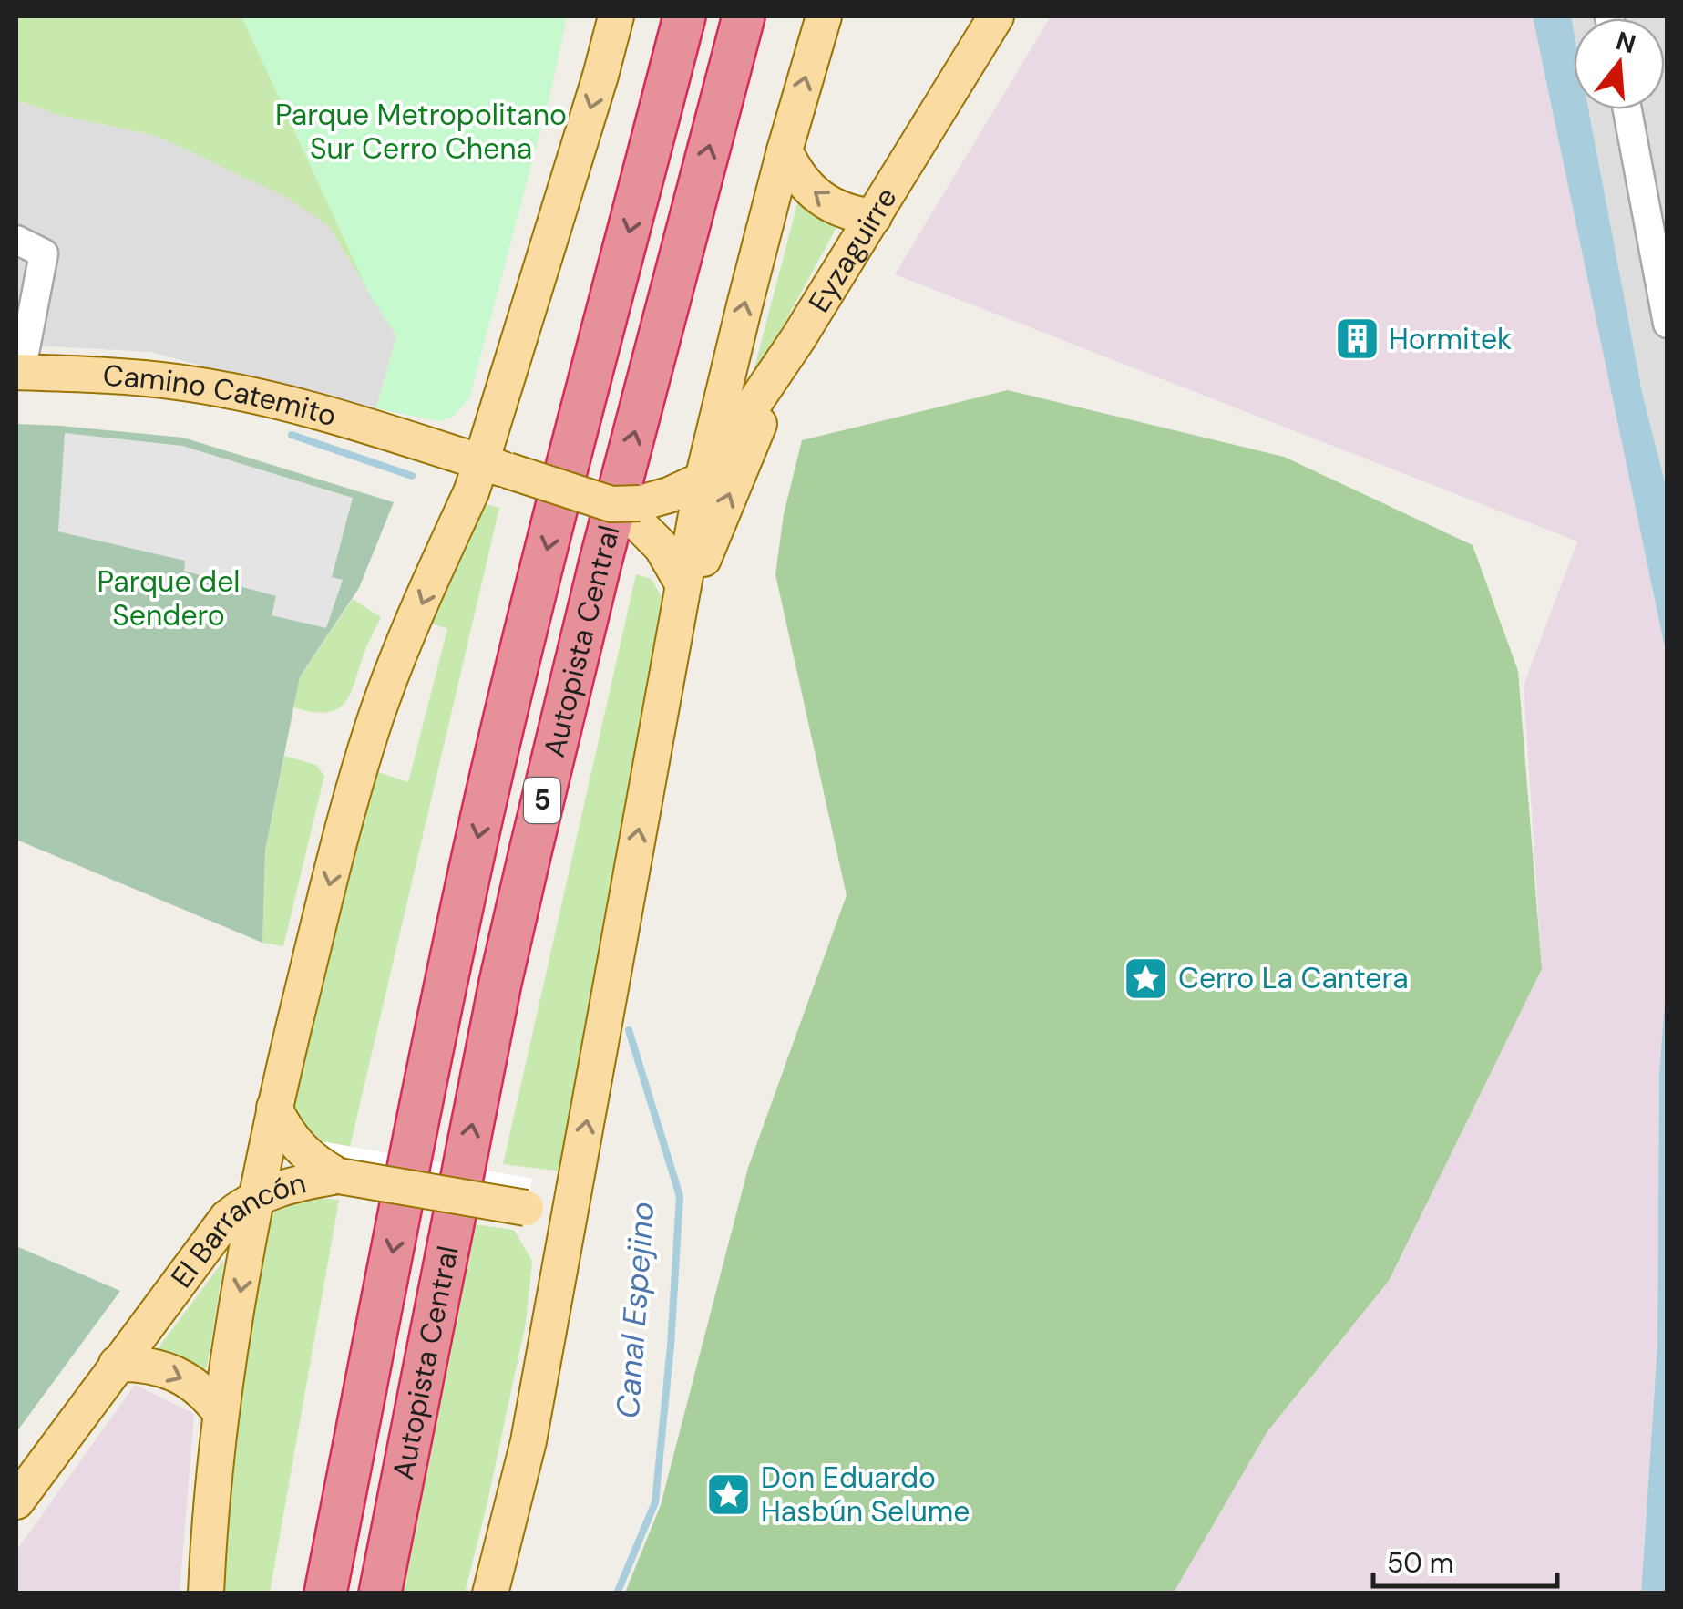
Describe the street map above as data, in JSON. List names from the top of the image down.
{
  "streets": {
    "highway": ["Autopista Central", "5"],
    "main road": ["Eyzaguirre", "Camino Catemito", "El Barrancón"]
  },
  "water": ["Canal Espejino"],
  "parks": ["Parque Metropolitano Sur Cerro Chena", "Parque del Sendero"],
  "places": {
    "building": ["Hormitek"],
    "place": ["Cerro La Cantera", "Don Eduardo Hasbún Selume"]
  },
  "scale_bar": "50 m",
  "north": "top"
}
